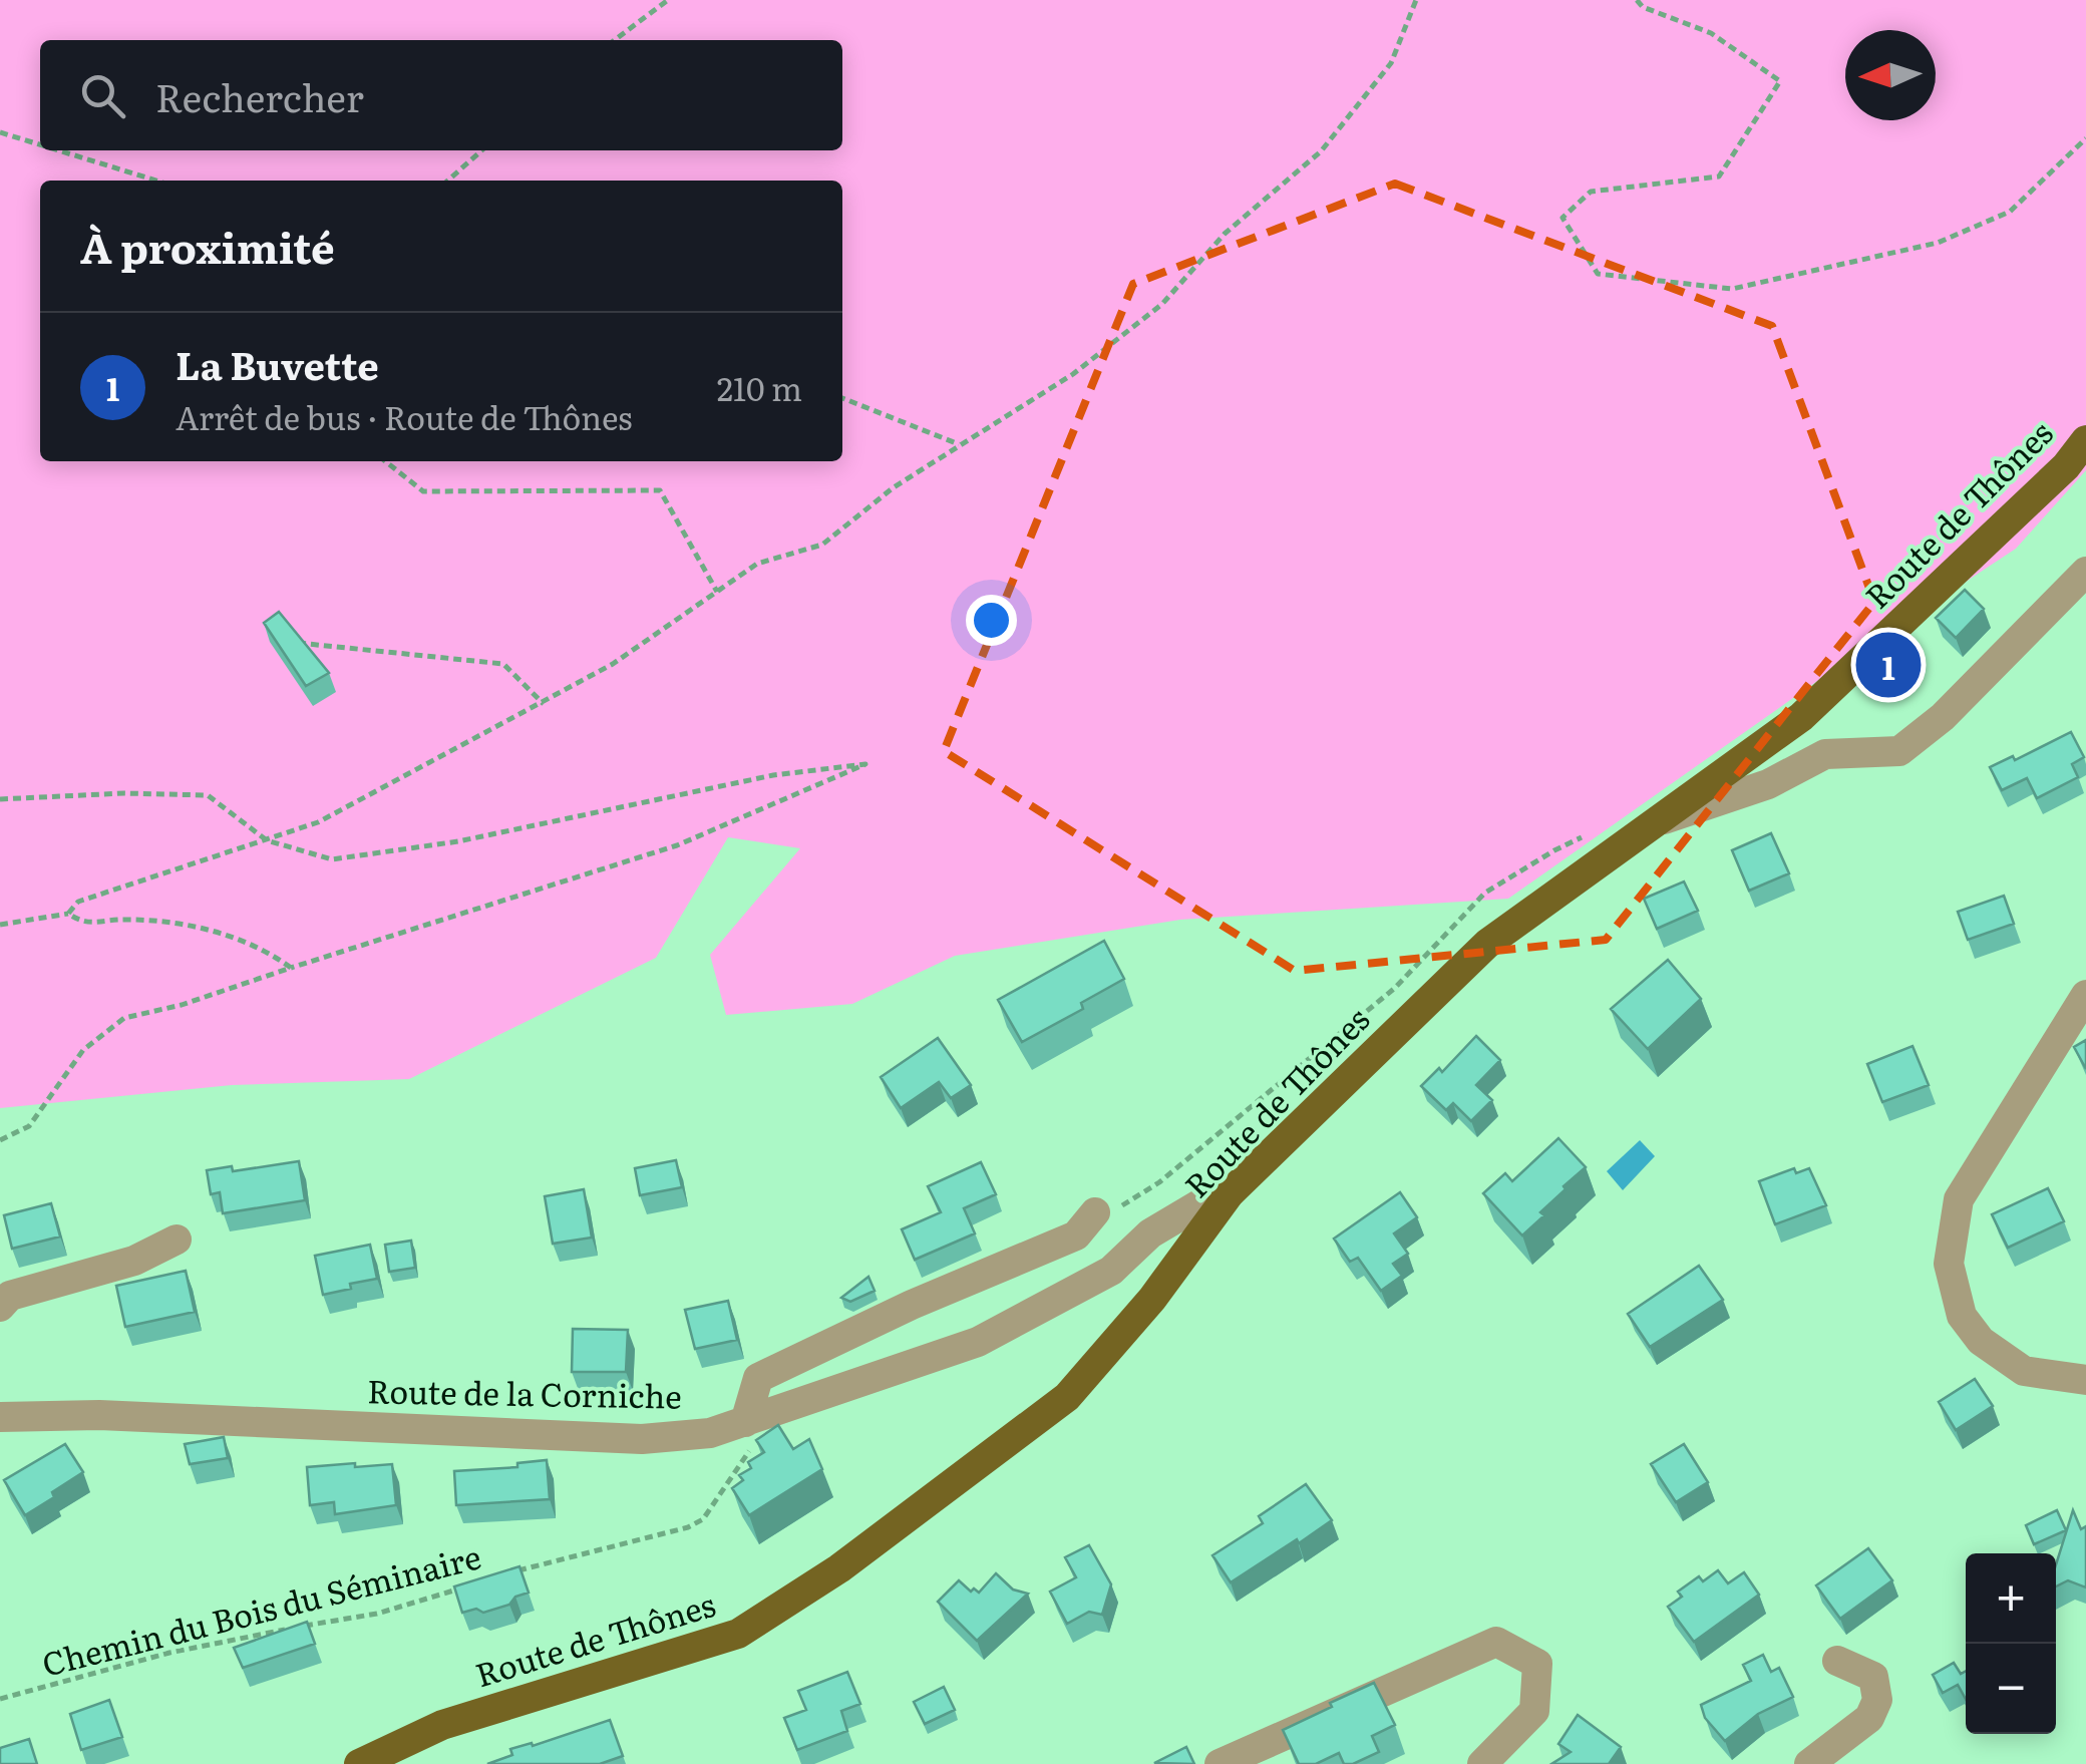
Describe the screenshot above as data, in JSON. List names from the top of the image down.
{
  "streets": {
    "main road": ["Route de Thônes"],
    "street": ["Route de la Corniche"],
    "path": ["Chemin du Bois du Séminaire"]
  },
  "crossings": [
    ["Route de Thônes", "Route de la Corniche"],
    ["Route de la Corniche", "Chemin du Bois du Séminaire"]
  ],
  "north": "left",
  "page": {
    "search": "Rechercher",
    "heading": "À proximité",
    "list": [
      {
        "mark": "1",
        "name": "La Buvette",
        "note": "Arrêt de bus · Route de Thônes",
        "value": "210 m"
      }
    ],
    "pins": "1",
    "map_buttons": ["+", "−"]
  }
}
